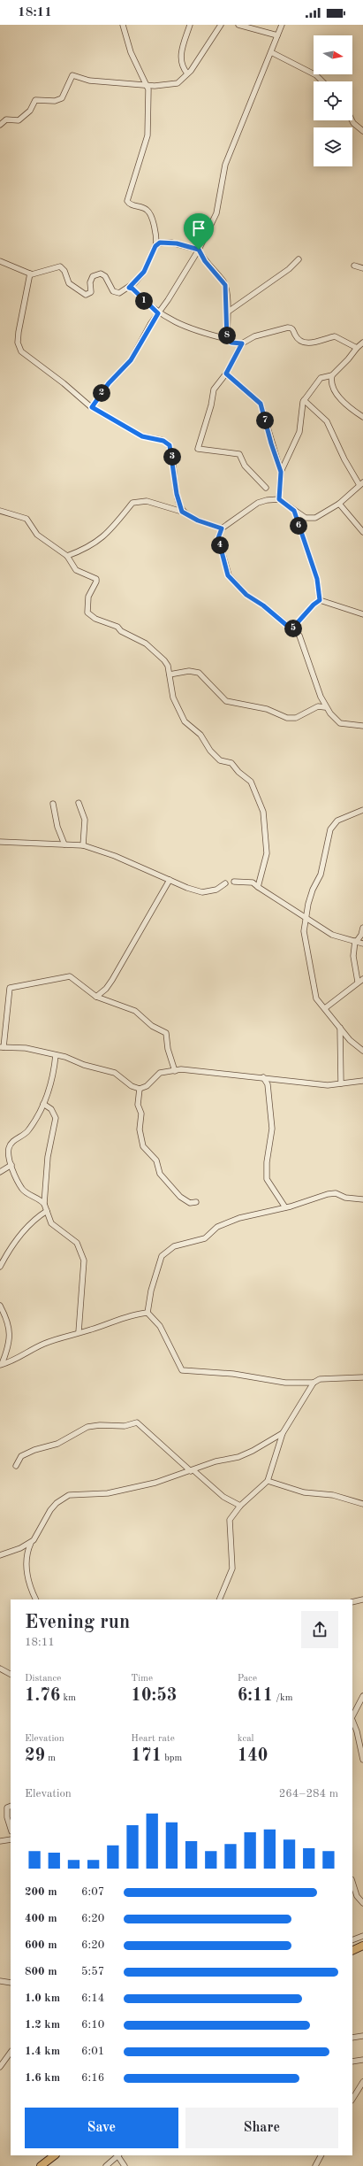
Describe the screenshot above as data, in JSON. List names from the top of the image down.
{
  "north": "right",
  "page": {
    "status": "18:11",
    "pins": [
      "1",
      "8",
      "2",
      "7",
      "3",
      "6",
      "4",
      "5"
    ],
    "heading": ["Evening run", "18:11"],
    "stats": [
      ["Distance", "1.76 km"],
      ["Time", "10:53"],
      ["Pace", "6:11 /km"],
      ["Elevation", "29 m"],
      ["Heart rate", "171 bpm"],
      ["kcal", "140"]
    ],
    "chart": ["Elevation", "264–284 m"],
    "list": [
      {
        "name": "200 m",
        "note": "6:07"
      },
      {
        "name": "400 m",
        "note": "6:20"
      },
      {
        "name": "600 m",
        "note": "6:20"
      },
      {
        "name": "800 m",
        "note": "5:57"
      },
      {
        "name": "1.0 km",
        "note": "6:14"
      },
      {
        "name": "1.2 km",
        "note": "6:10"
      },
      {
        "name": "1.4 km",
        "note": "6:01"
      },
      {
        "name": "1.6 km",
        "note": "6:16"
      }
    ],
    "buttons": ["Save", "Share"]
  }
}
